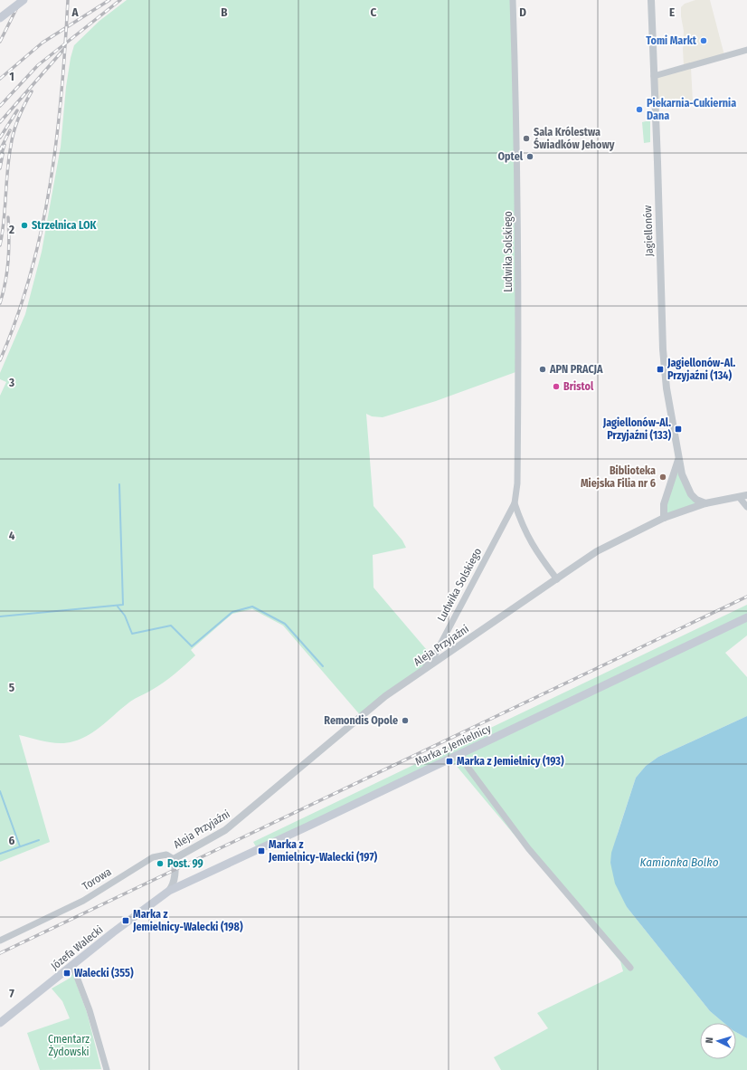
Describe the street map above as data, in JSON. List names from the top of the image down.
{
  "streets": {
    "main road": ["Marka z Jemielnicy", "Józefa Walecki"],
    "street": [
      "Jagiellonów",
      "Ludwika Solskiego",
      "Aleja Przyjaźni",
      "Torowa"
    ]
  },
  "crossings": [
    ["Jagiellonów", "Aleja Przyjaźni"],
    ["Ludwika Solskiego", "Aleja Przyjaźni"],
    ["Aleja Przyjaźni", "Torowa"],
    ["Marka z Jemielnicy", "Józefa Walecki"]
  ],
  "water": ["Kamionka Bolko"],
  "parks": ["Cmentarz Żydowski"],
  "places": {
    "other": [
      "Tomi Markt",
      "Piekarnia-Cukiernia Dana",
      "Sala Królestwa Świadków Jehowy",
      "Optel",
      "Strzelnica LOK",
      "APN PRACJA",
      "Bristol",
      "Biblioteka Miejska Filia nr 6",
      "Remondis Opole",
      "Post. 99"
    ],
    "transit": [
      "Jagiellonów-Al. Przyjaźni (134)",
      "Jagiellonów-Al. Przyjaźni (133)",
      "Marka z Jemielnicy (193)",
      "Marka z Jemielnicy-Walecki (197)",
      "Marka z Jemielnicy-Walecki (198)",
      "Walecki (355)"
    ]
  },
  "north": "left",
  "grid": {
    "columns": [
      "A",
      "B",
      "C",
      "D",
      "E"
    ],
    "rows": [
      "1",
      "2",
      "3",
      "4",
      "5",
      "6",
      "7"
    ]
  }
}
